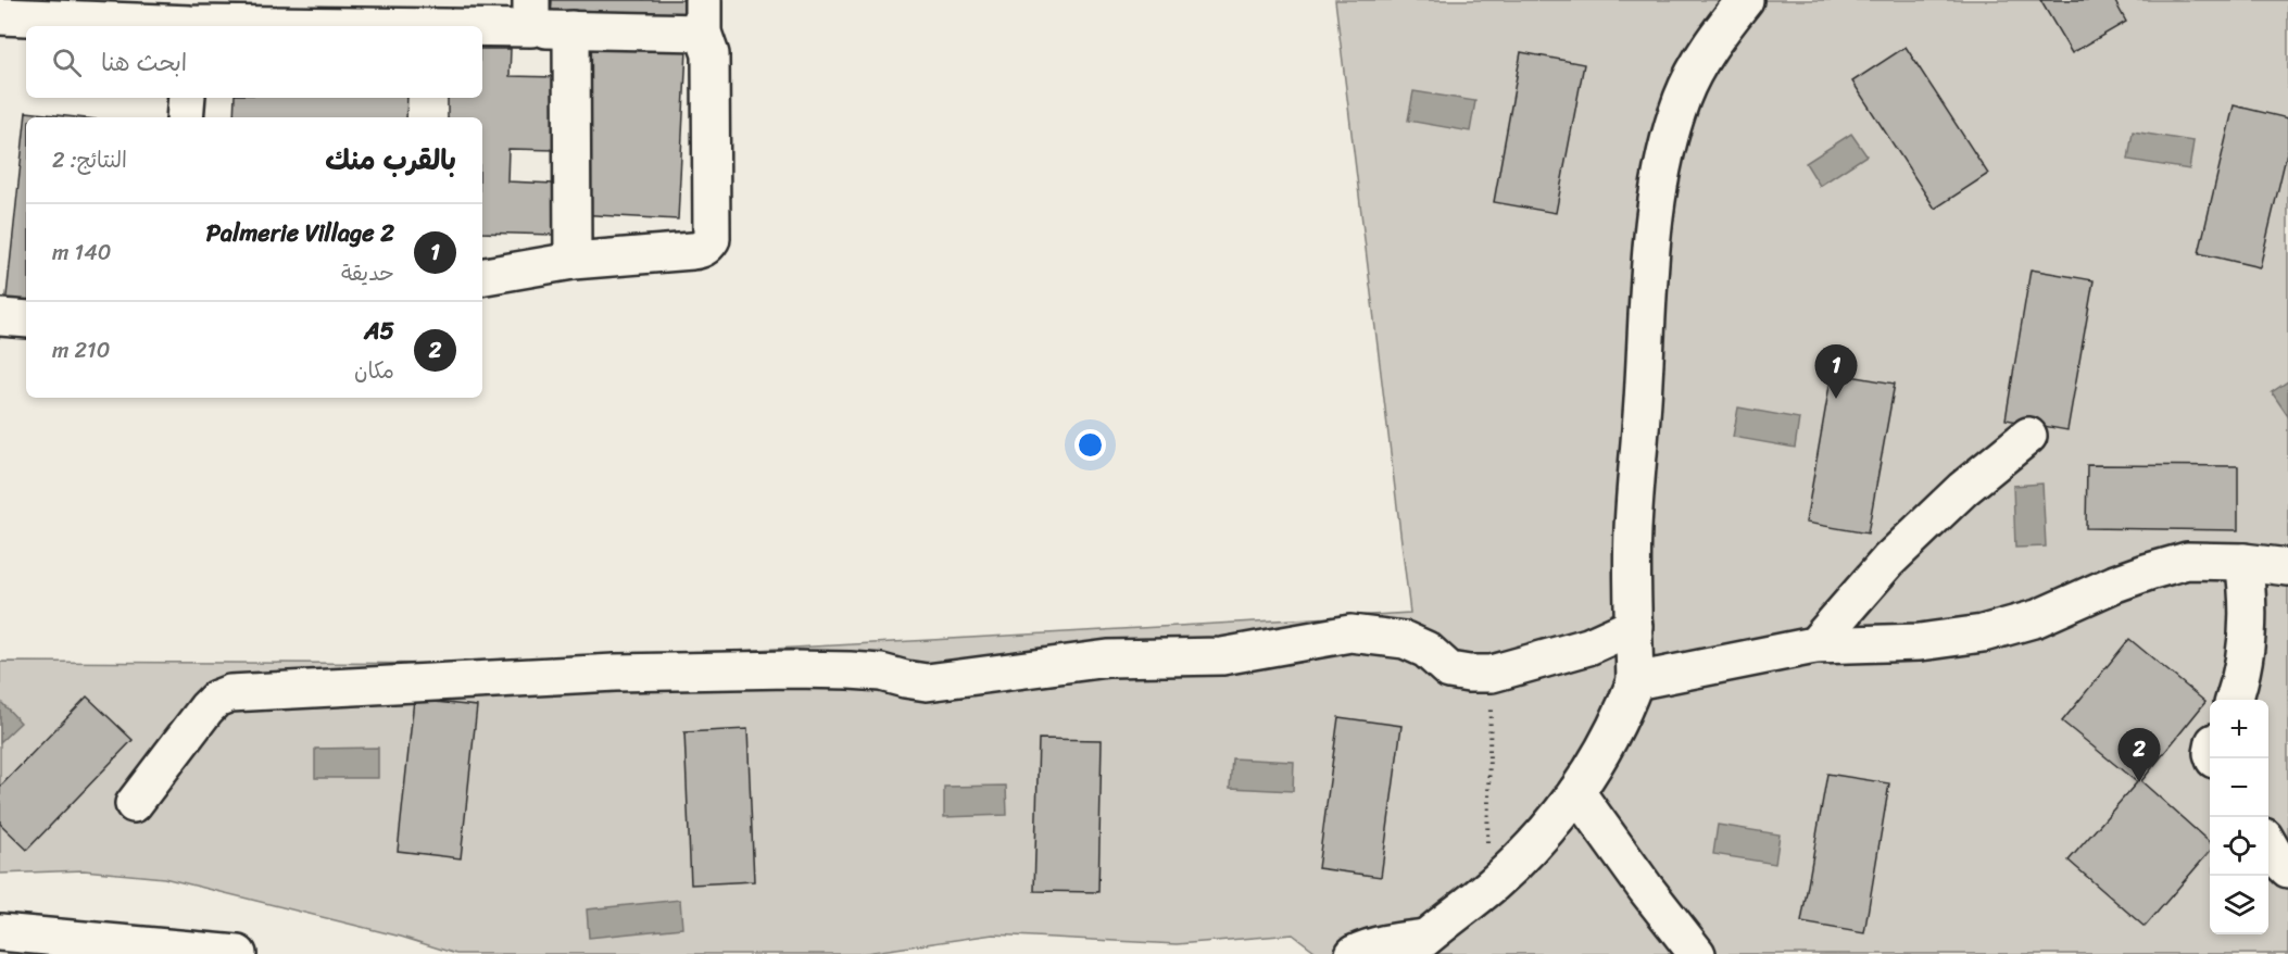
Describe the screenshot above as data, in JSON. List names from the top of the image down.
{
  "page": {
    "search": "ابحث هنا",
    "heading": ["بالقرب منك", "النتائج: 2"],
    "list": [
      {
        "mark": "1",
        "name": "Palmerie Village 2",
        "note": "حديقة",
        "value": "140 m"
      },
      {
        "mark": "2",
        "name": "A5",
        "note": "مكان",
        "value": "210 m"
      }
    ],
    "pins": ["1", "2"],
    "map_buttons": ["+", "−"]
  }
}
